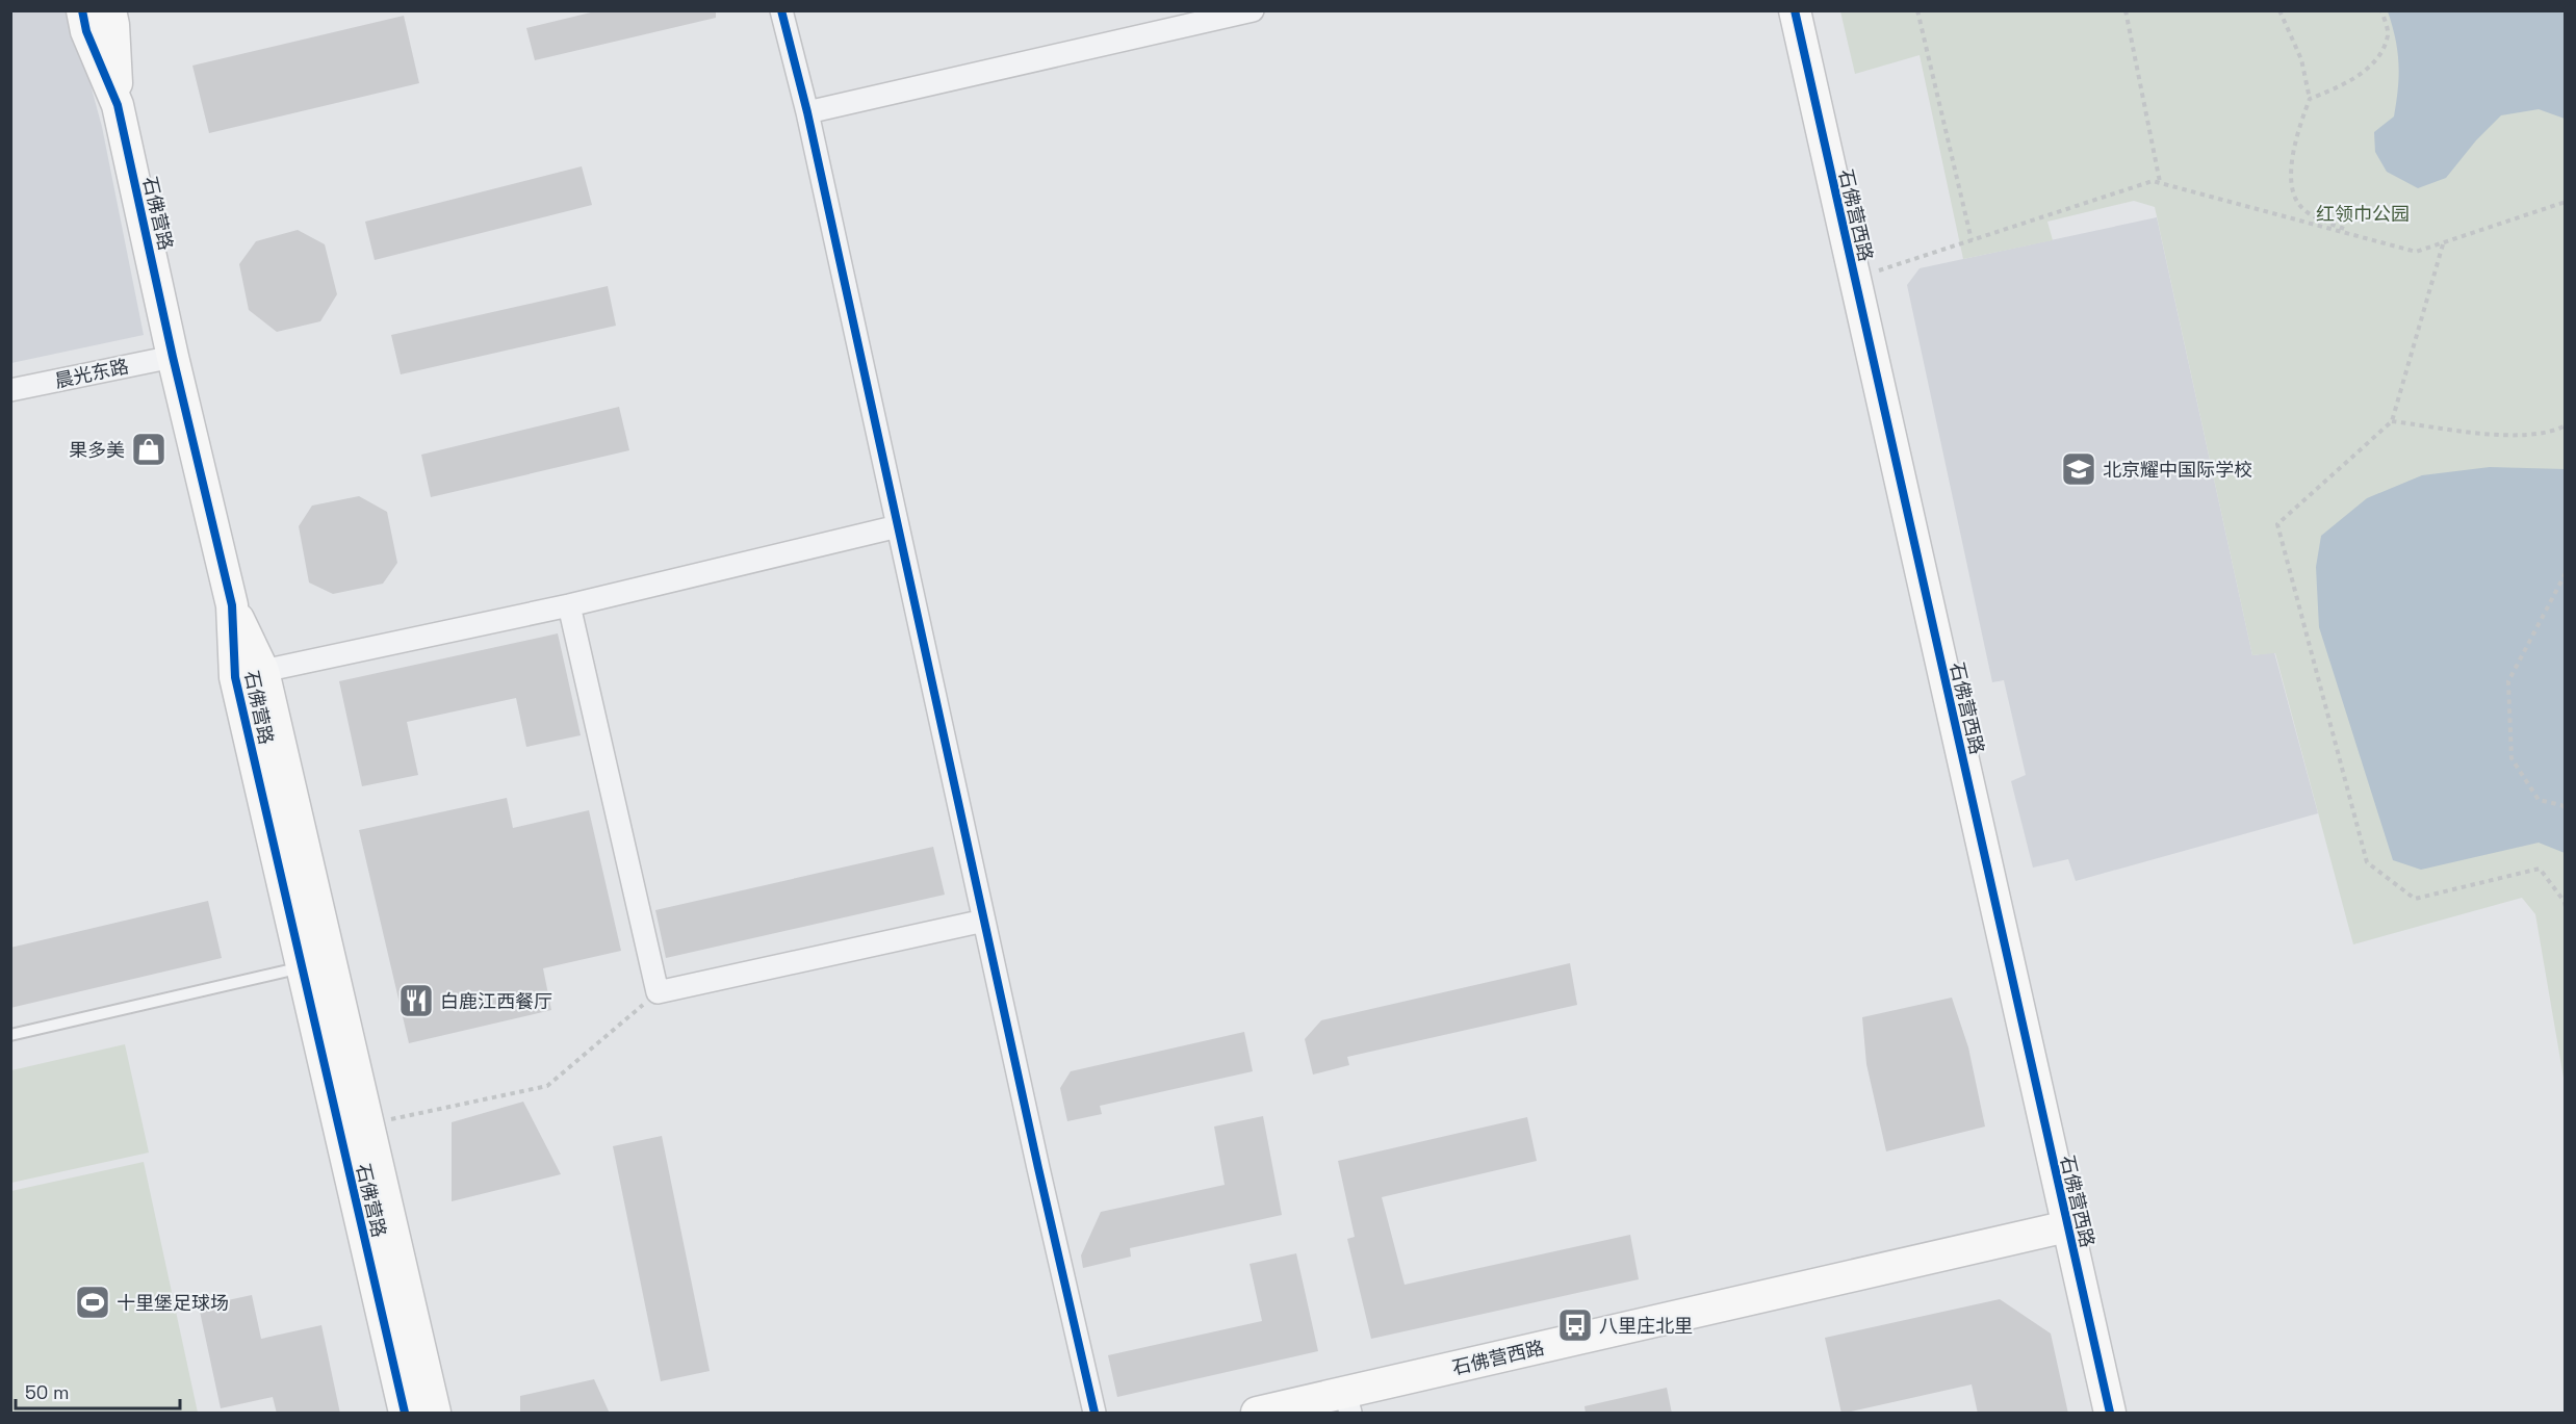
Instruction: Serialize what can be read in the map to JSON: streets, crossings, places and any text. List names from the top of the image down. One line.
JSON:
{"streets":{"street":["石佛营路","石佛营西路","晨光东路"]},"crossings":[["石佛营路","晨光东路"]],"parks":["红领巾公园"],"places":{"shop":["果多美"],"school or university":["北京耀中国际学校"],"restaurant":["白鹿江西餐厅"],"sports":["十里堡足球场"],"bus stop":["八里庄北里"]},"scale_bar":"50 m"}
